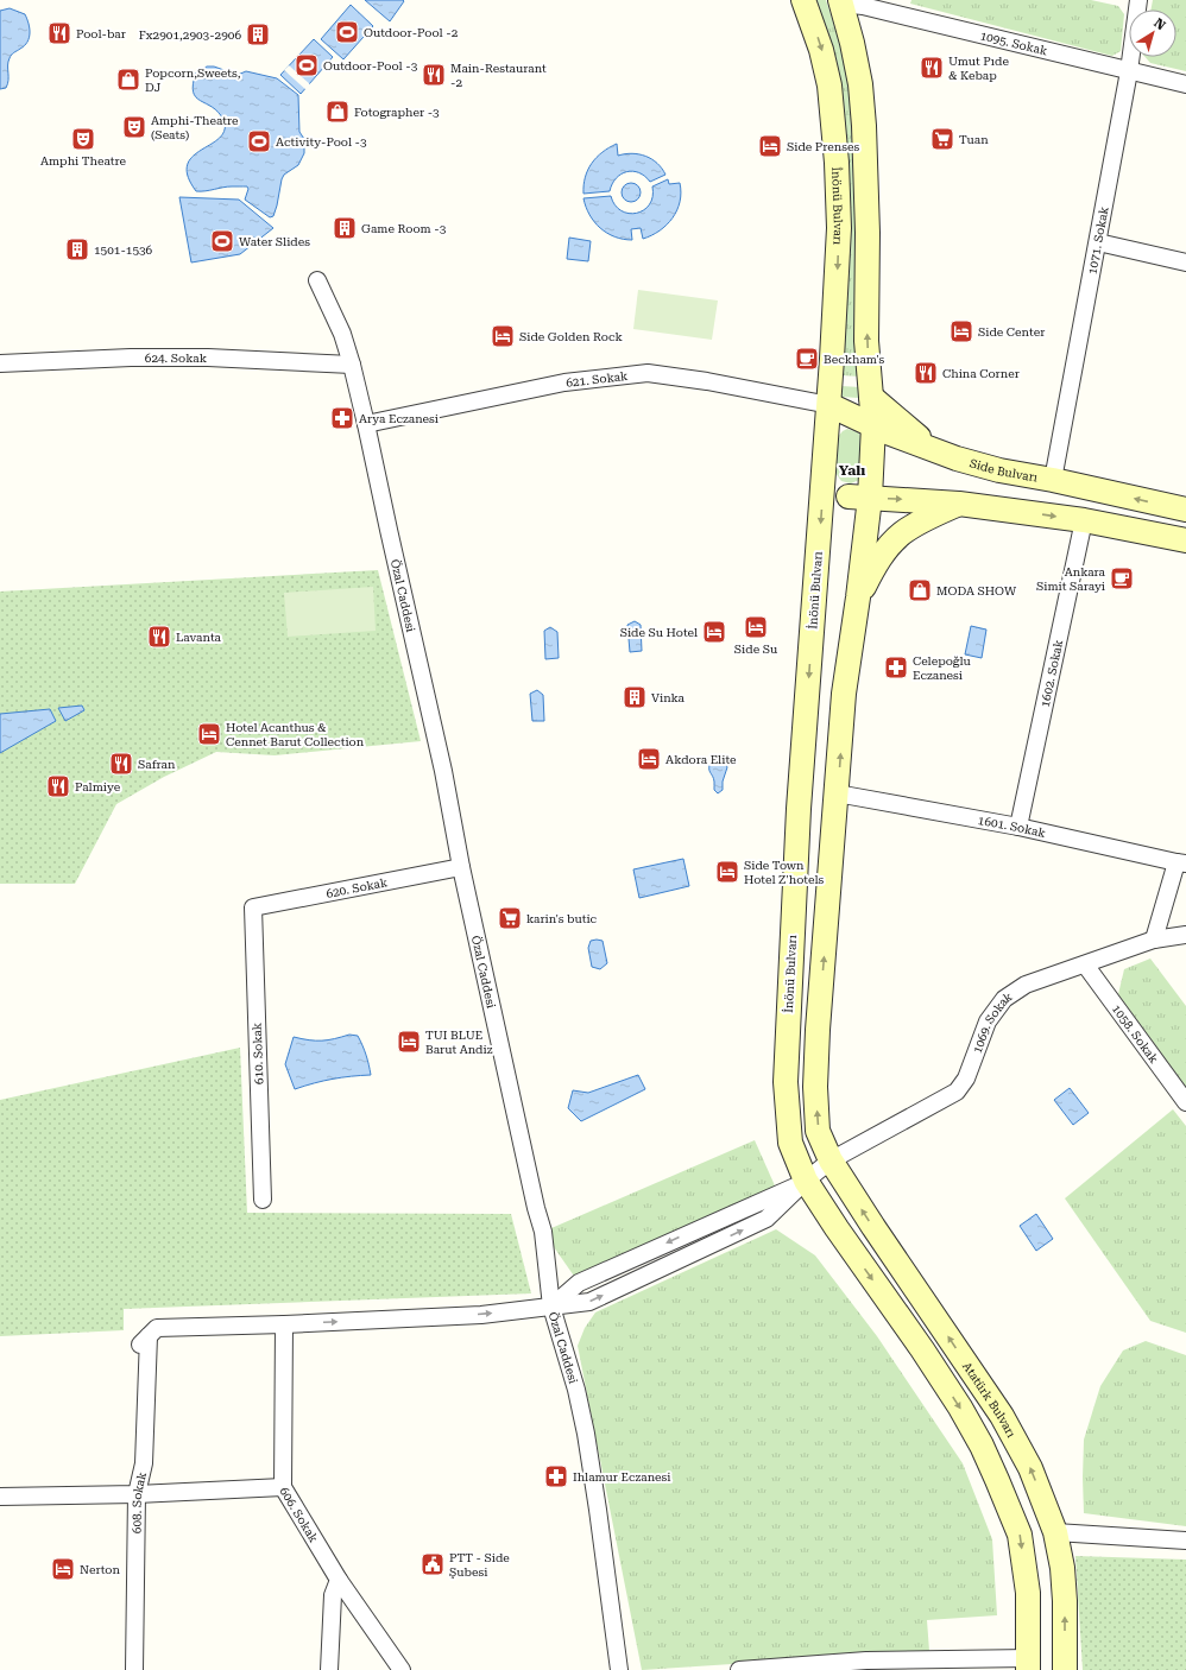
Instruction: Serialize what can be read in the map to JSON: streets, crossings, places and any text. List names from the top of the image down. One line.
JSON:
{"streets":{"main road":["İnönü Bulvarı","Side Bulvarı","Atatürk Bulvarı"],"street":["1095. Sokak","1071. Sokak","624. Sokak","621. Sokak","Özal Caddesi","1602. Sokak","1601. Sokak","620. Sokak","1069. Sokak","1058. Sokak","610. Sokak","608. Sokak","606. Sokak"]},"crossings":[["1095. Sokak","1071. Sokak"],["İnönü Bulvarı","621. Sokak"],["İnönü Bulvarı","Side Bulvarı"],["İnönü Bulvarı","1069. Sokak"],["1071. Sokak","Side Bulvarı"],["624. Sokak","Özal Caddesi"],["621. Sokak","Side Bulvarı"],["621. Sokak","Özal Caddesi"],["Özal Caddesi","620. Sokak"],["1602. Sokak","1601. Sokak"],["620. Sokak","610. Sokak"],["1069. Sokak","1058. Sokak"],["1069. Sokak","Atatürk Bulvarı"],["608. Sokak","606. Sokak"]],"districts":["Yalı"],"places":{"sports":["Outdoor-Pool -2","Outdoor-Pool -3","Activity-Pool -3","Water Slides"],"restaurant":["Pool-bar","Umut Pıde & Kebap","Main-Restaurant -2","China Corner","Lavanta","Safran","Palmiye"],"building":["Fx2901,2903-2906","Game Room -3","1501-1536","Vinka"],"shop":["Popcorn,Sweets, DJ","Fotographer -3","MODA SHOW"],"theatre":["Amphi-Theatre (Seats)","Amphi Theatre"],"supermarket":["Tuan","karin's butic"],"hotel":["Side Prenses","Side Center","Side Golden Rock","Side Su","Side Su Hotel","Hotel Acanthus & Cennet Barut Collection","Akdora Elite","Side Town Hotel Z'hotels","TUI BLUE Barut Andiz","Nerton"],"cafe":["Beckham's","Ankara Simit Sarayi"],"pharmacy":["Arya Eczanesi","Celepoğlu Eczanesi","Ihlamur Eczanesi"],"public building":["PTT - Side Şubesi"]},"north":"top right"}
